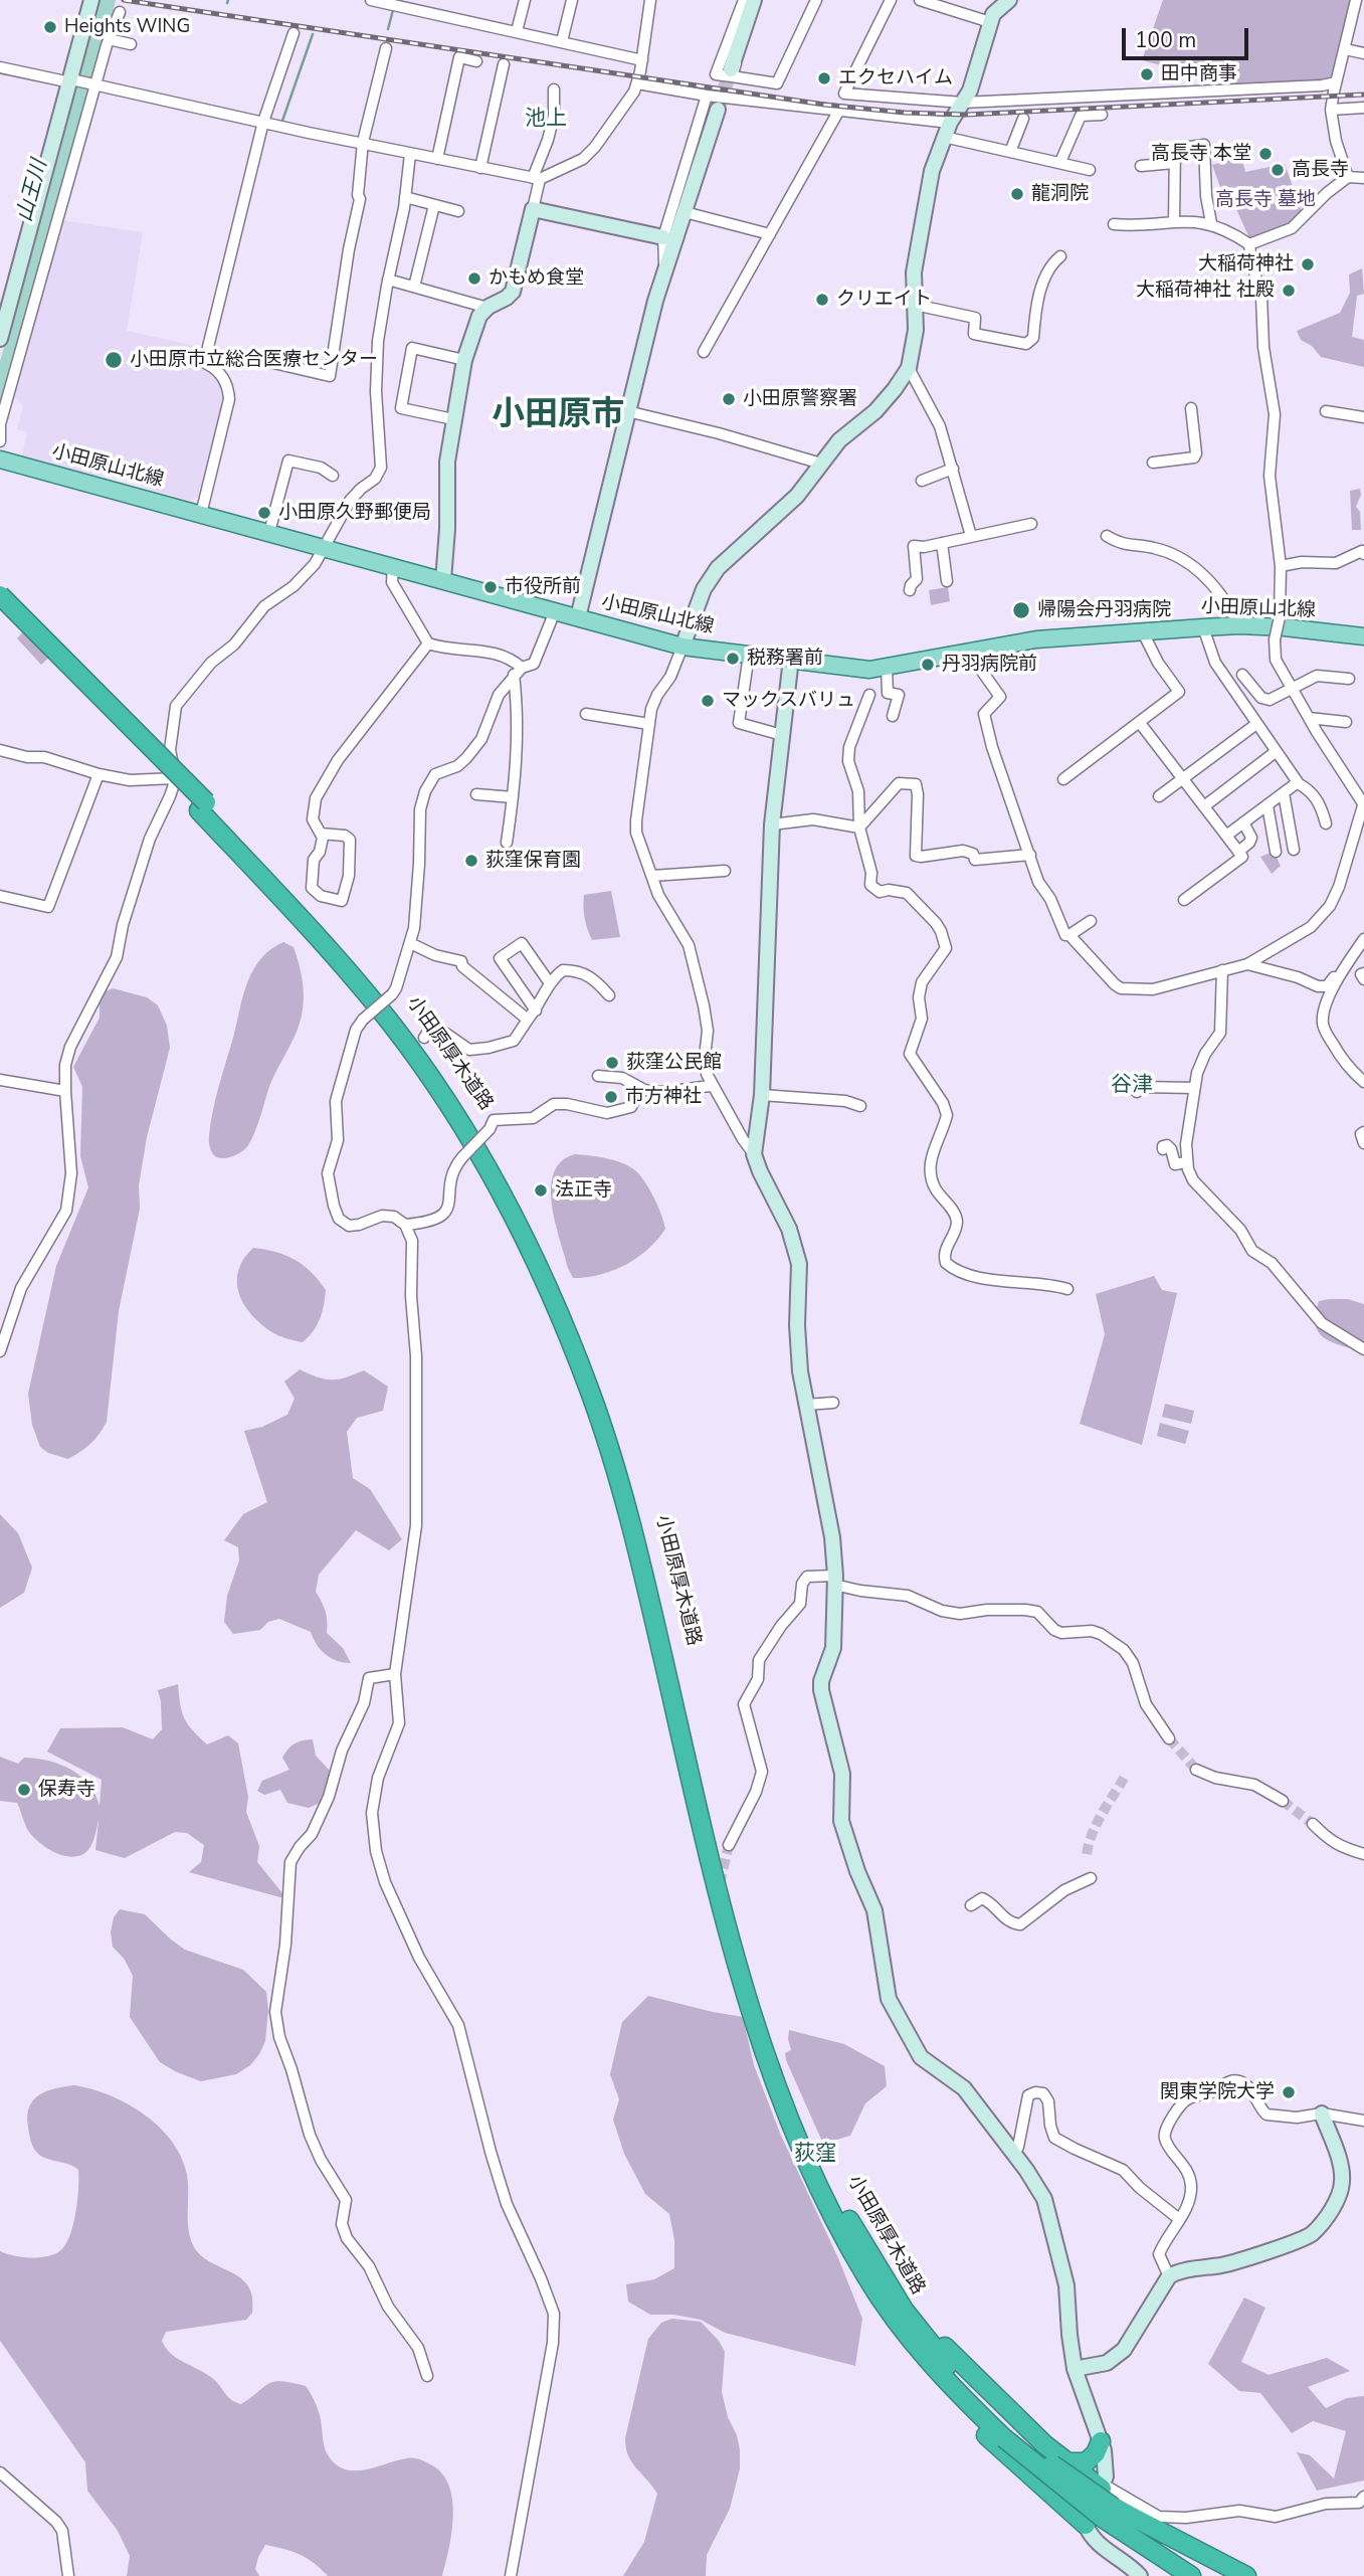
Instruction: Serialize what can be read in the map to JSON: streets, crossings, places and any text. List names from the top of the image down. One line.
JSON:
{"streets":{"highway":["小田原厚木道路"],"main road":["小田原山北線"]},"districts":["池上","小田原市","谷津","荻窪"],"water":["山王川"],"parks":["高長寺 墓地"],"places":["Heights WING","田中商事","エクセハイム","高長寺 本堂","高長寺","龍洞院","大稲荷神社","かもめ食堂","大稲荷神社 社殿","クリエイト","小田原市立総合医療センター","小田原警察署","小田原久野郵便局","市役所前","帰陽会丹羽病院","税務署前","丹羽病院前","マックスバリュ","荻窪保育園","荻窪公民館","市方神社","法正寺","保寿寺","関東学院大学"],"scale_bar":"100 m"}
